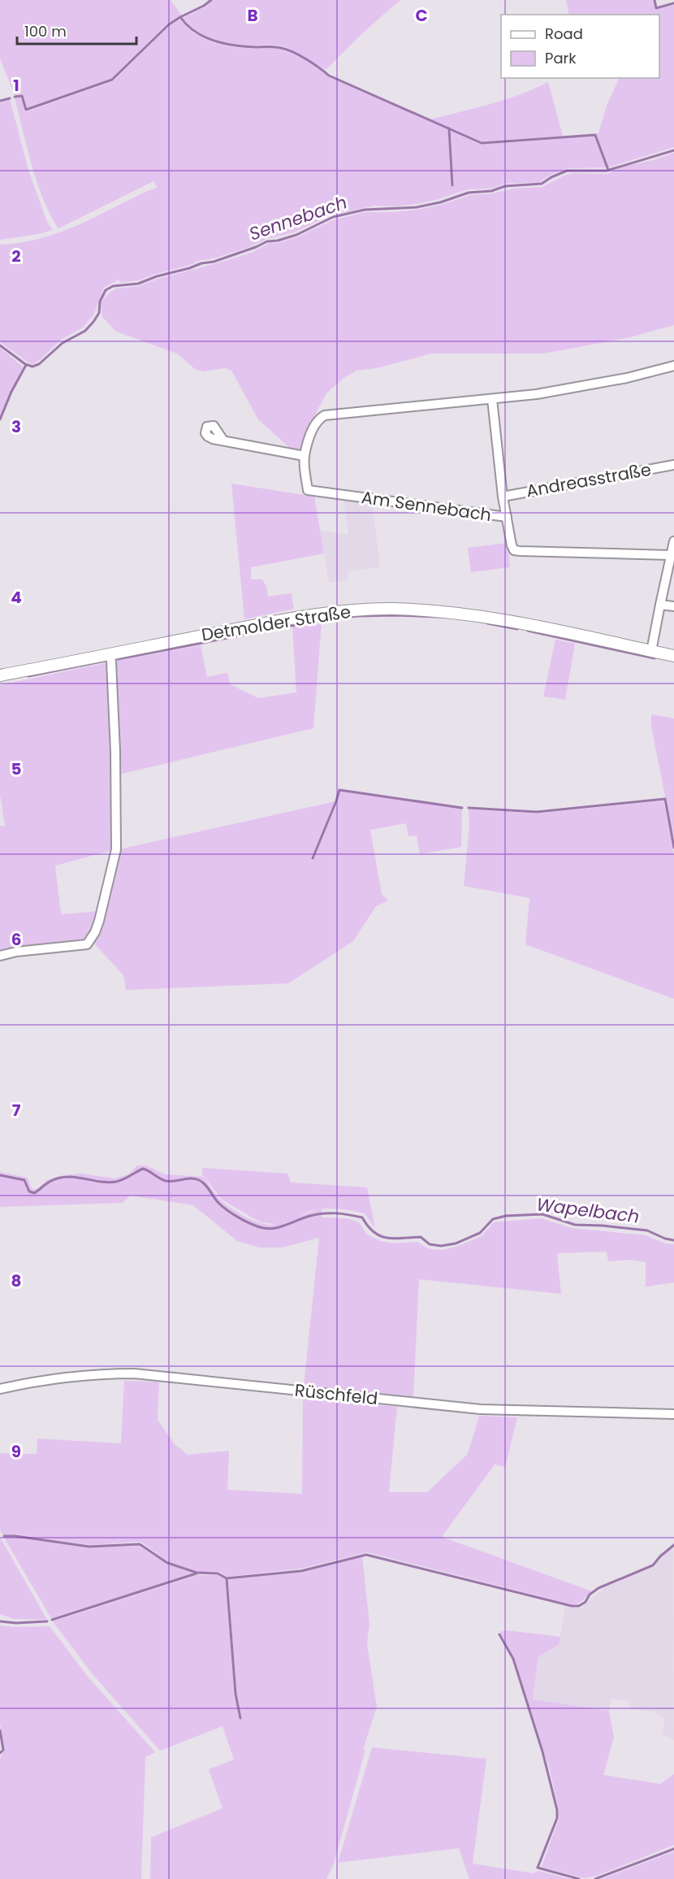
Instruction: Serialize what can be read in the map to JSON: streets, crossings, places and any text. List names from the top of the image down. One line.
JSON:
{"streets":{"main road":["Detmolder Straße"],"street":["Andreasstraße","Am Sennebach","Rüschfeld"]},"crossings":[["Andreasstraße","Am Sennebach"]],"water":["Sennebach","Wapelbach"],"legend":["Road","Park"],"scale_bar":"100 m","grid":{"columns":["B","C"],"rows":["1","2","3","4","5","6","7","8","9"]}}
